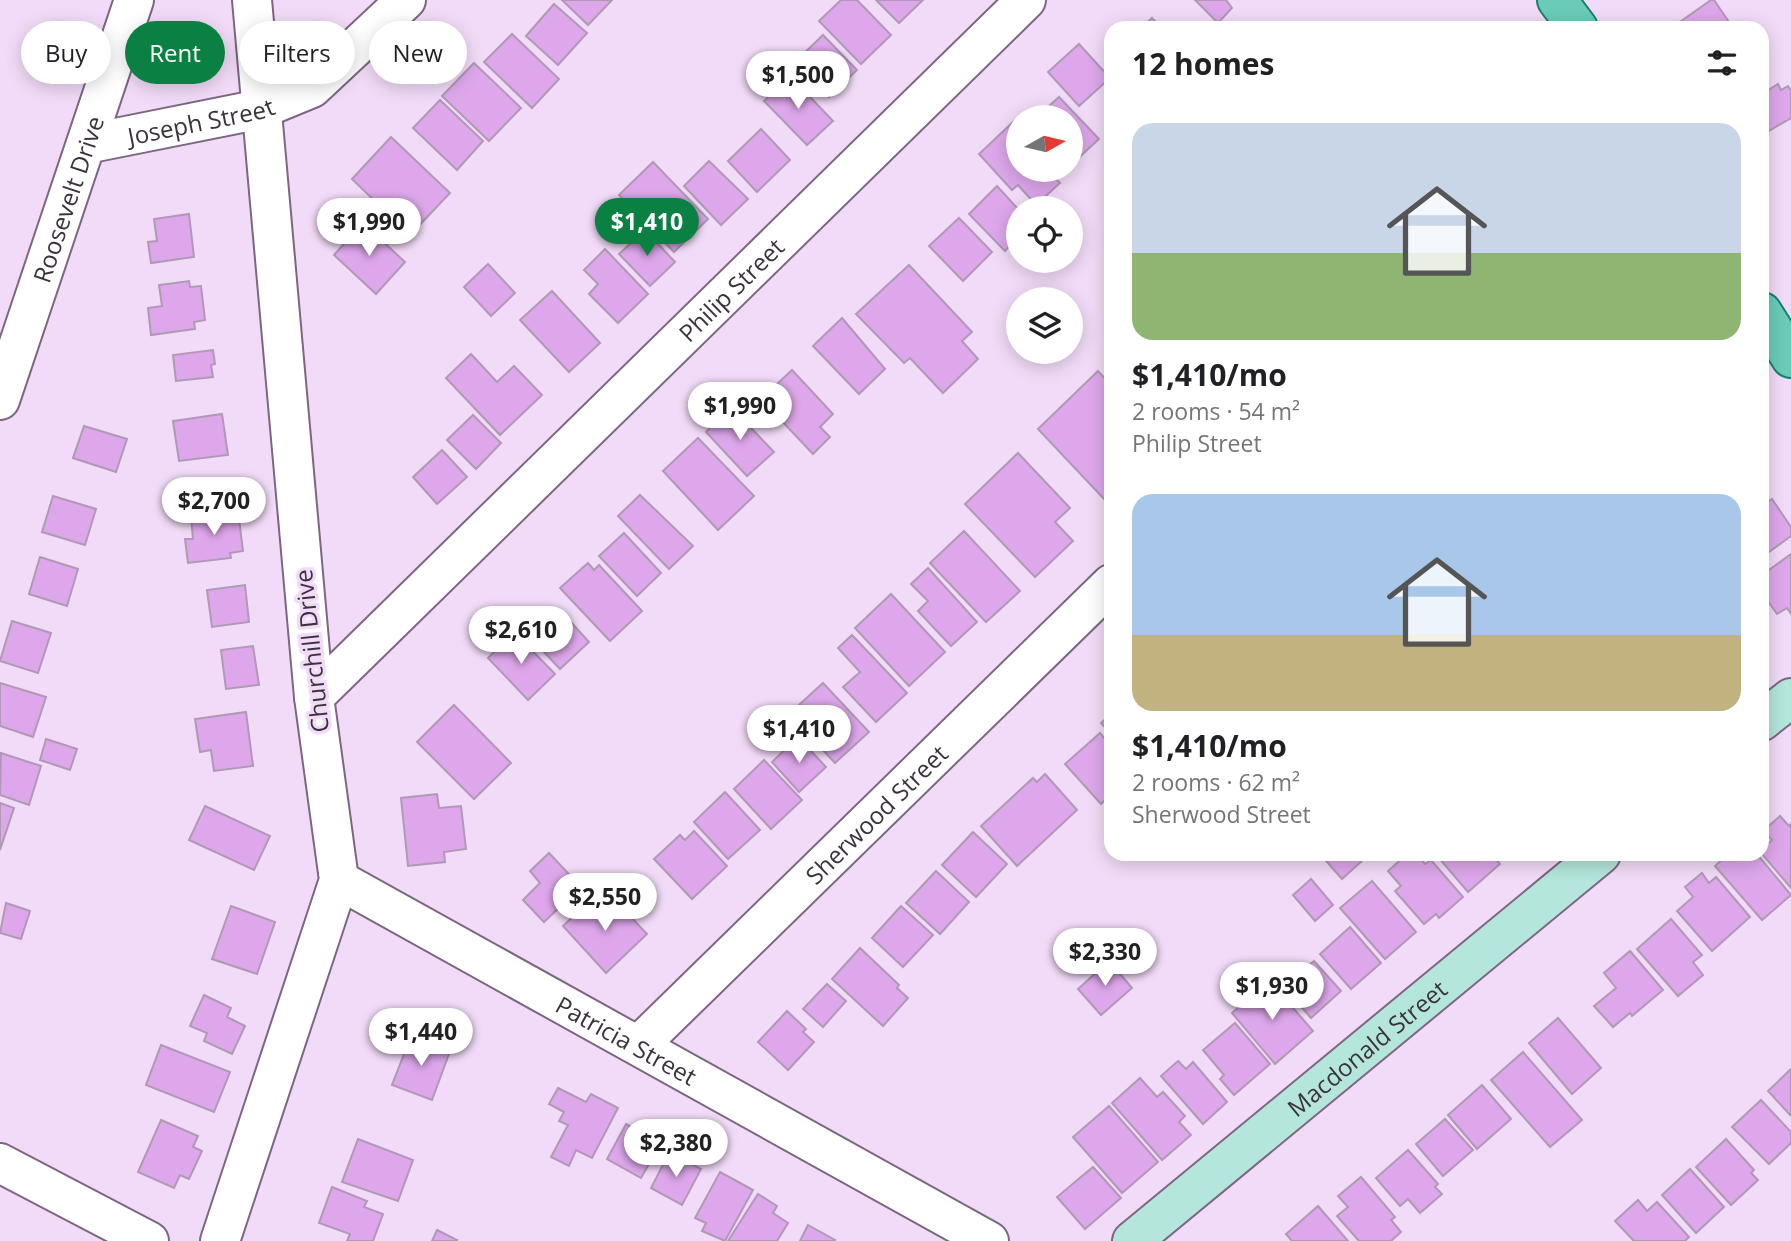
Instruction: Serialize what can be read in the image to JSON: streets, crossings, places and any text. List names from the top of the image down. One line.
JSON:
{"streets":{"street":["Joseph Street","Roosevelt Drive","Philip Street","Churchill Drive","Sherwood Street","Patricia Street","Macdonald Street"]},"crossings":[["Joseph Street","Roosevelt Drive"],["Joseph Street","Churchill Drive"],["Philip Street","Churchill Drive"],["Churchill Drive","Patricia Street"],["Sherwood Street","Patricia Street"]],"north":"right","page":{"chip":["Buy","Rent","Filters","New"],"heading":"12 homes","price":["$1,500","$1,990","$1,410","$1,990","$2,700","$2,610","$1,410","$2,550","$2,330","$1,930","$1,440","$2,380"],"list":[{"name":"$1,410/mo","note":"2 rooms · 54 m² · Philip Street"},{"name":"$1,410/mo","note":"2 rooms · 62 m² · Sherwood Street"}]}}
